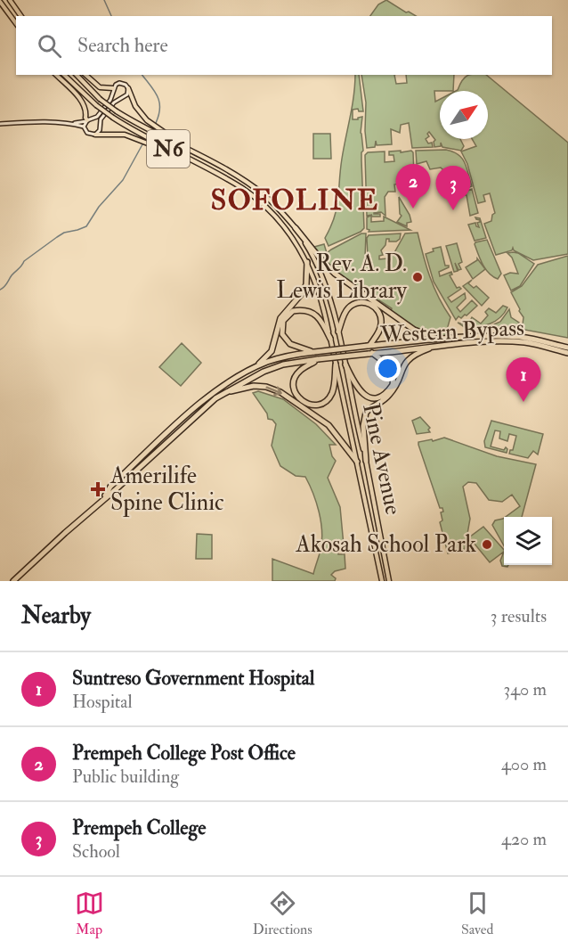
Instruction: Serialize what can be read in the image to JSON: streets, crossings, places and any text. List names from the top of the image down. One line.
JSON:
{"streets":{"highway":["N6","Western Bypass"],"main road":["Pine Avenue"]},"crossings":[["N6","Western Bypass"],["N6","Pine Avenue"]],"districts":["SOFOLINE"],"places":{"other":["Rev. A. D. Lewis Library","Akosah School Park"],"health":["Amerilife Spine Clinic"]},"north":"top right","page":{"search":"Search here","pins":["2","3","1"],"heading":["Nearby","3 results"],"list":[{"mark":"1","name":"Suntreso Government Hospital","note":"Hospital","value":"340 m"},{"mark":"2","name":"Prempeh College Post Office","note":"Public building","value":"400 m"},{"mark":"3","name":"Prempeh College","note":"School","value":"420 m"}],"nav":["Map","Directions","Saved"]}}
